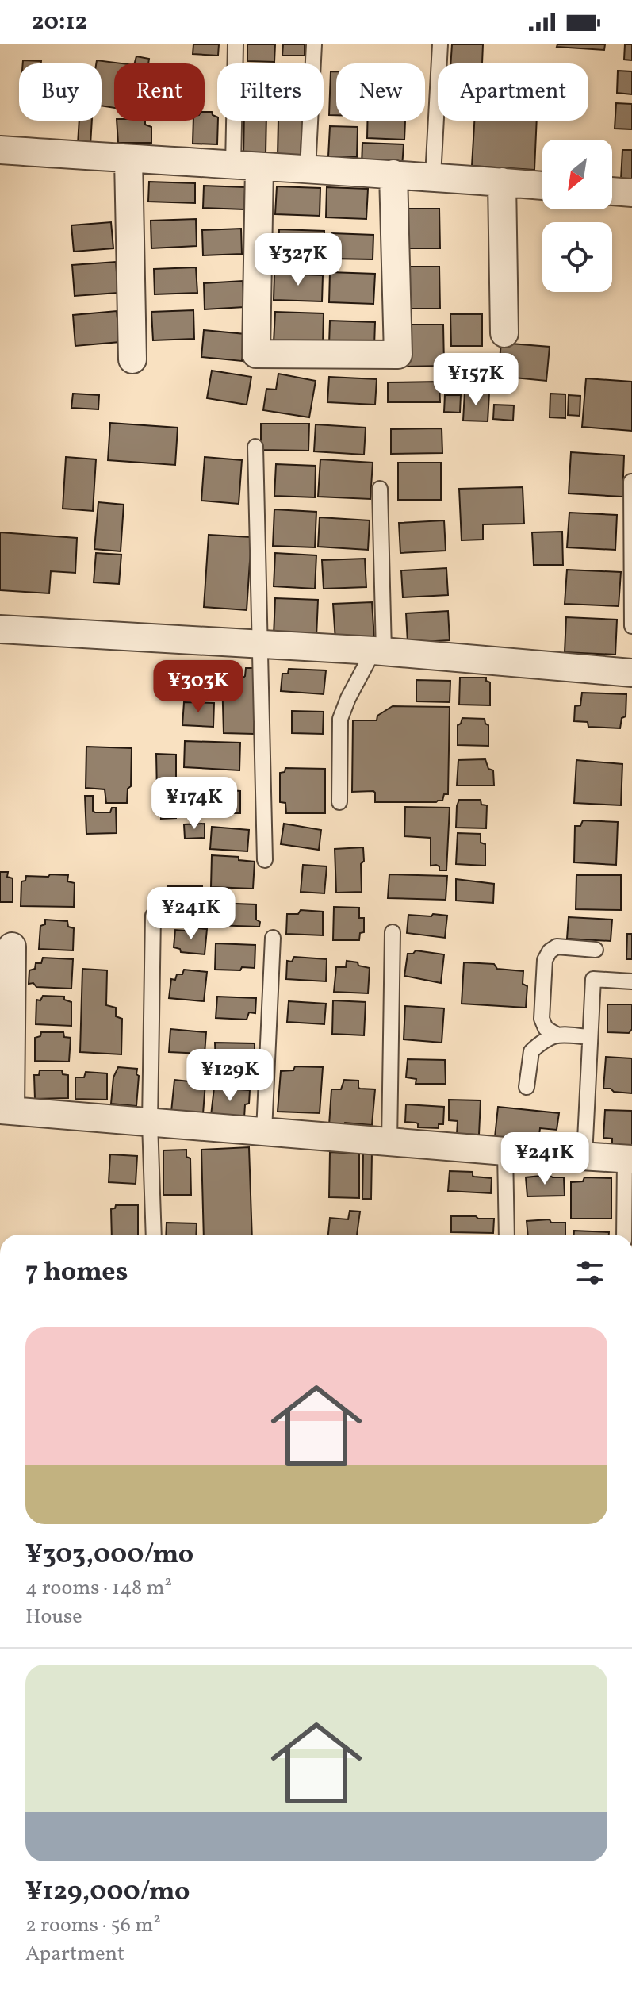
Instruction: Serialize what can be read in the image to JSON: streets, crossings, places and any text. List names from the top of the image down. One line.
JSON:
{"north":"bottom left","page":{"status":"20:12","chip":["Buy","Rent","Filters","New","Apartment"],"price":["¥327K","¥157K","¥303K","¥174K","¥241K","¥129K","¥241K"],"heading":"7 homes","list":[{"name":"¥303,000/mo","note":"4 rooms · 148 m² · House"},{"name":"¥129,000/mo","note":"2 rooms · 56 m² · Apartment"}]}}
